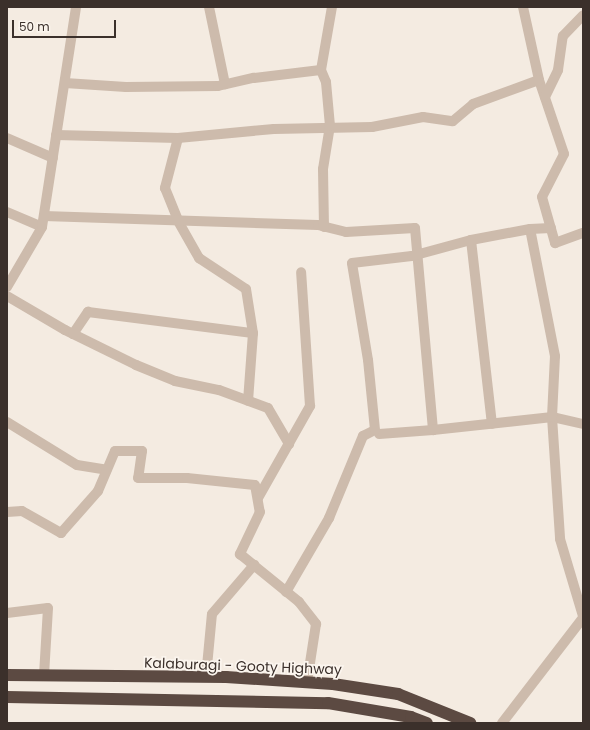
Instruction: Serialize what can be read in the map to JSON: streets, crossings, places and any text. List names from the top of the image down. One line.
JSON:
{"streets":{"highway":["Kalaburagi - Gooty Highway"]},"scale_bar":"50 m"}
